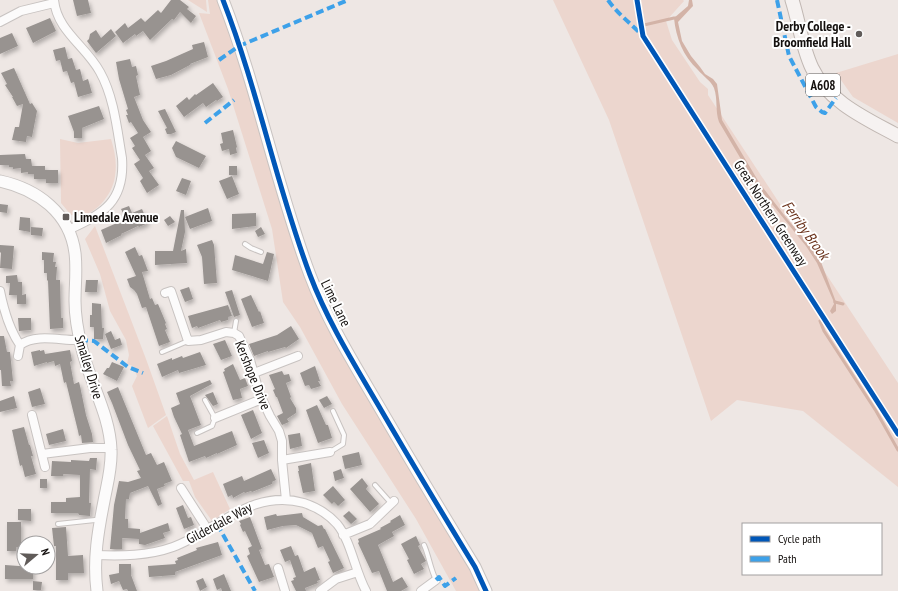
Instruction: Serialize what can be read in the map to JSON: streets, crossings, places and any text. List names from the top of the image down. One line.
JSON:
{"streets":{"main road":["A608"],"street":["Lime Lane","Smalley Drive","Kershope Drive","Gilderdale Way"],"cycle path":["Great Northern Greenway"]},"crossings":[["Smalley Drive","Gilderdale Way"],["Kershope Drive","Gilderdale Way"]],"water":["Ferriby Brook"],"places":{"other":["Derby College - Broomfield Hall"],"transit":["Limedale Avenue"]},"legend":["Cycle path","Path"],"north":"right"}
